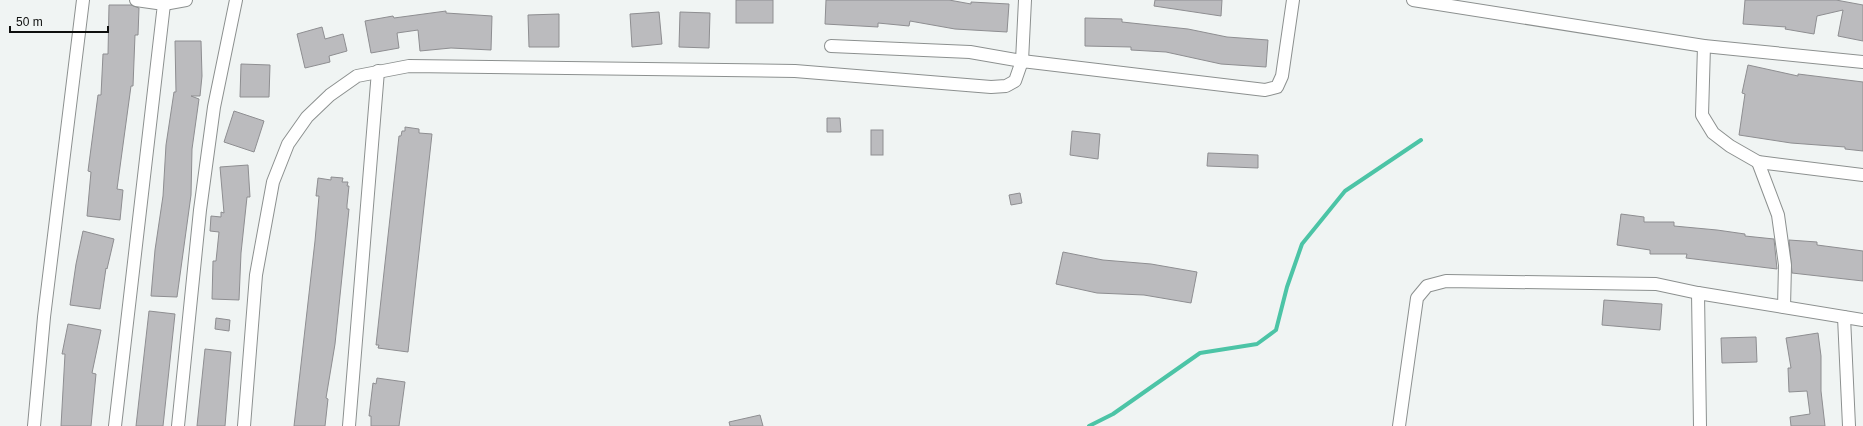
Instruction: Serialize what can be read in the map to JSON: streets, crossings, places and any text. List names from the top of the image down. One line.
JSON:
{"scale_bar":"50 m"}
